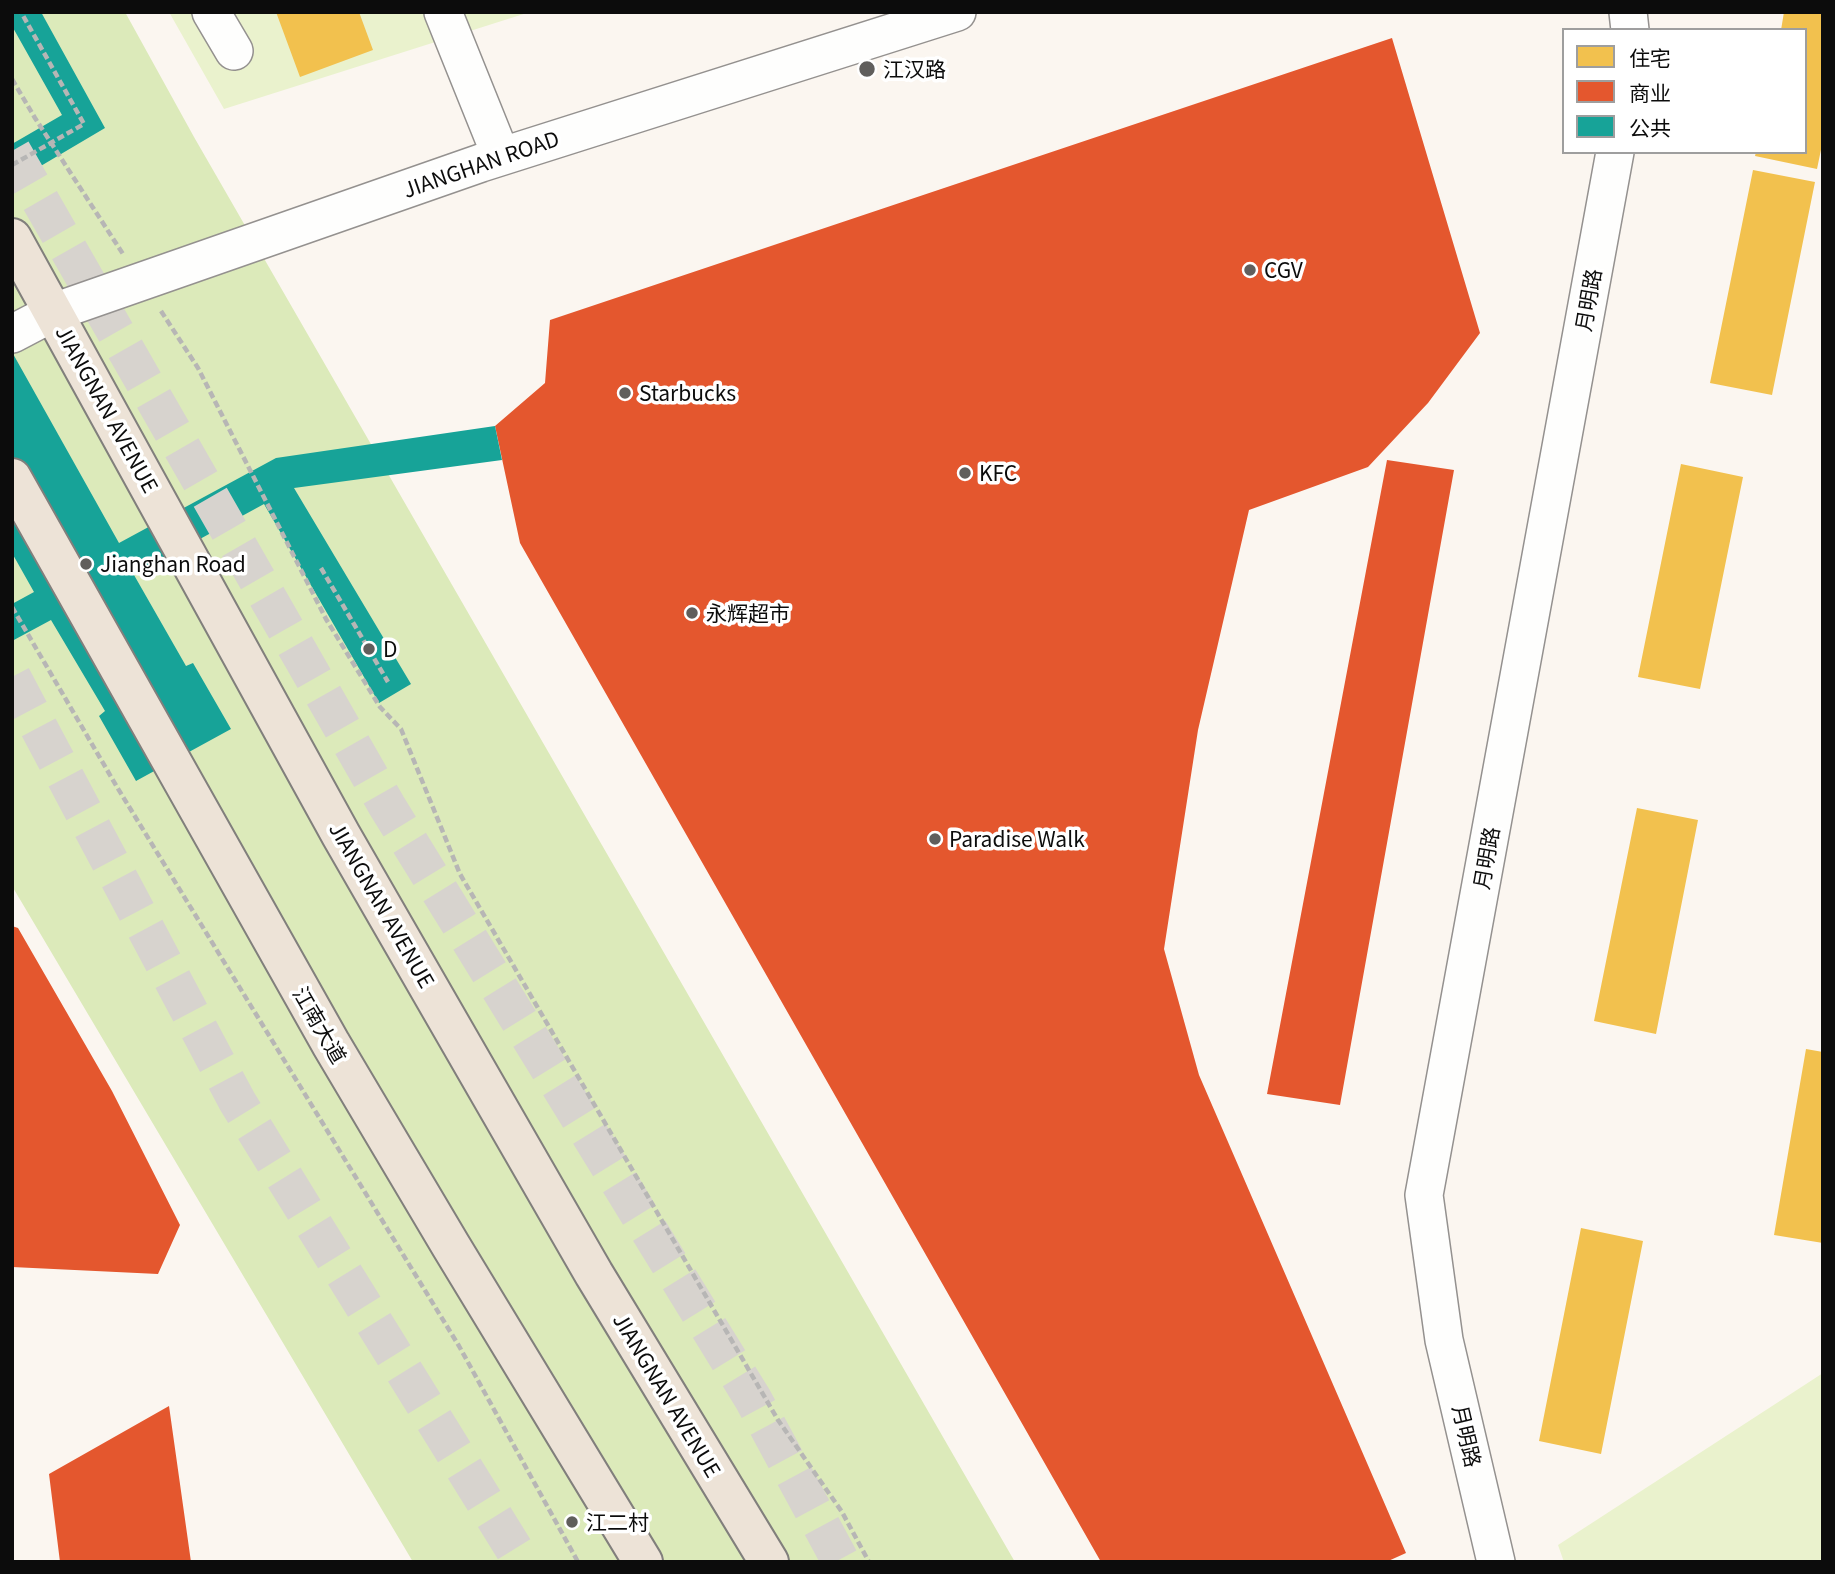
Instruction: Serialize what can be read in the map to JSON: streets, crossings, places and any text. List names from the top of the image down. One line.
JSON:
{"streets":{"main road":["JIANGNAN AVENUE","江南大道"],"street":["JIANGHAN ROAD","月明路"]},"crossings":[["JIANGHAN ROAD","JIANGNAN AVENUE"]],"places":["江汉路","CGV","Starbucks","KFC","Jianghan Road","永辉超市","D","Paradise Walk","江二村"],"legend":["住宅","商业","公共"]}
